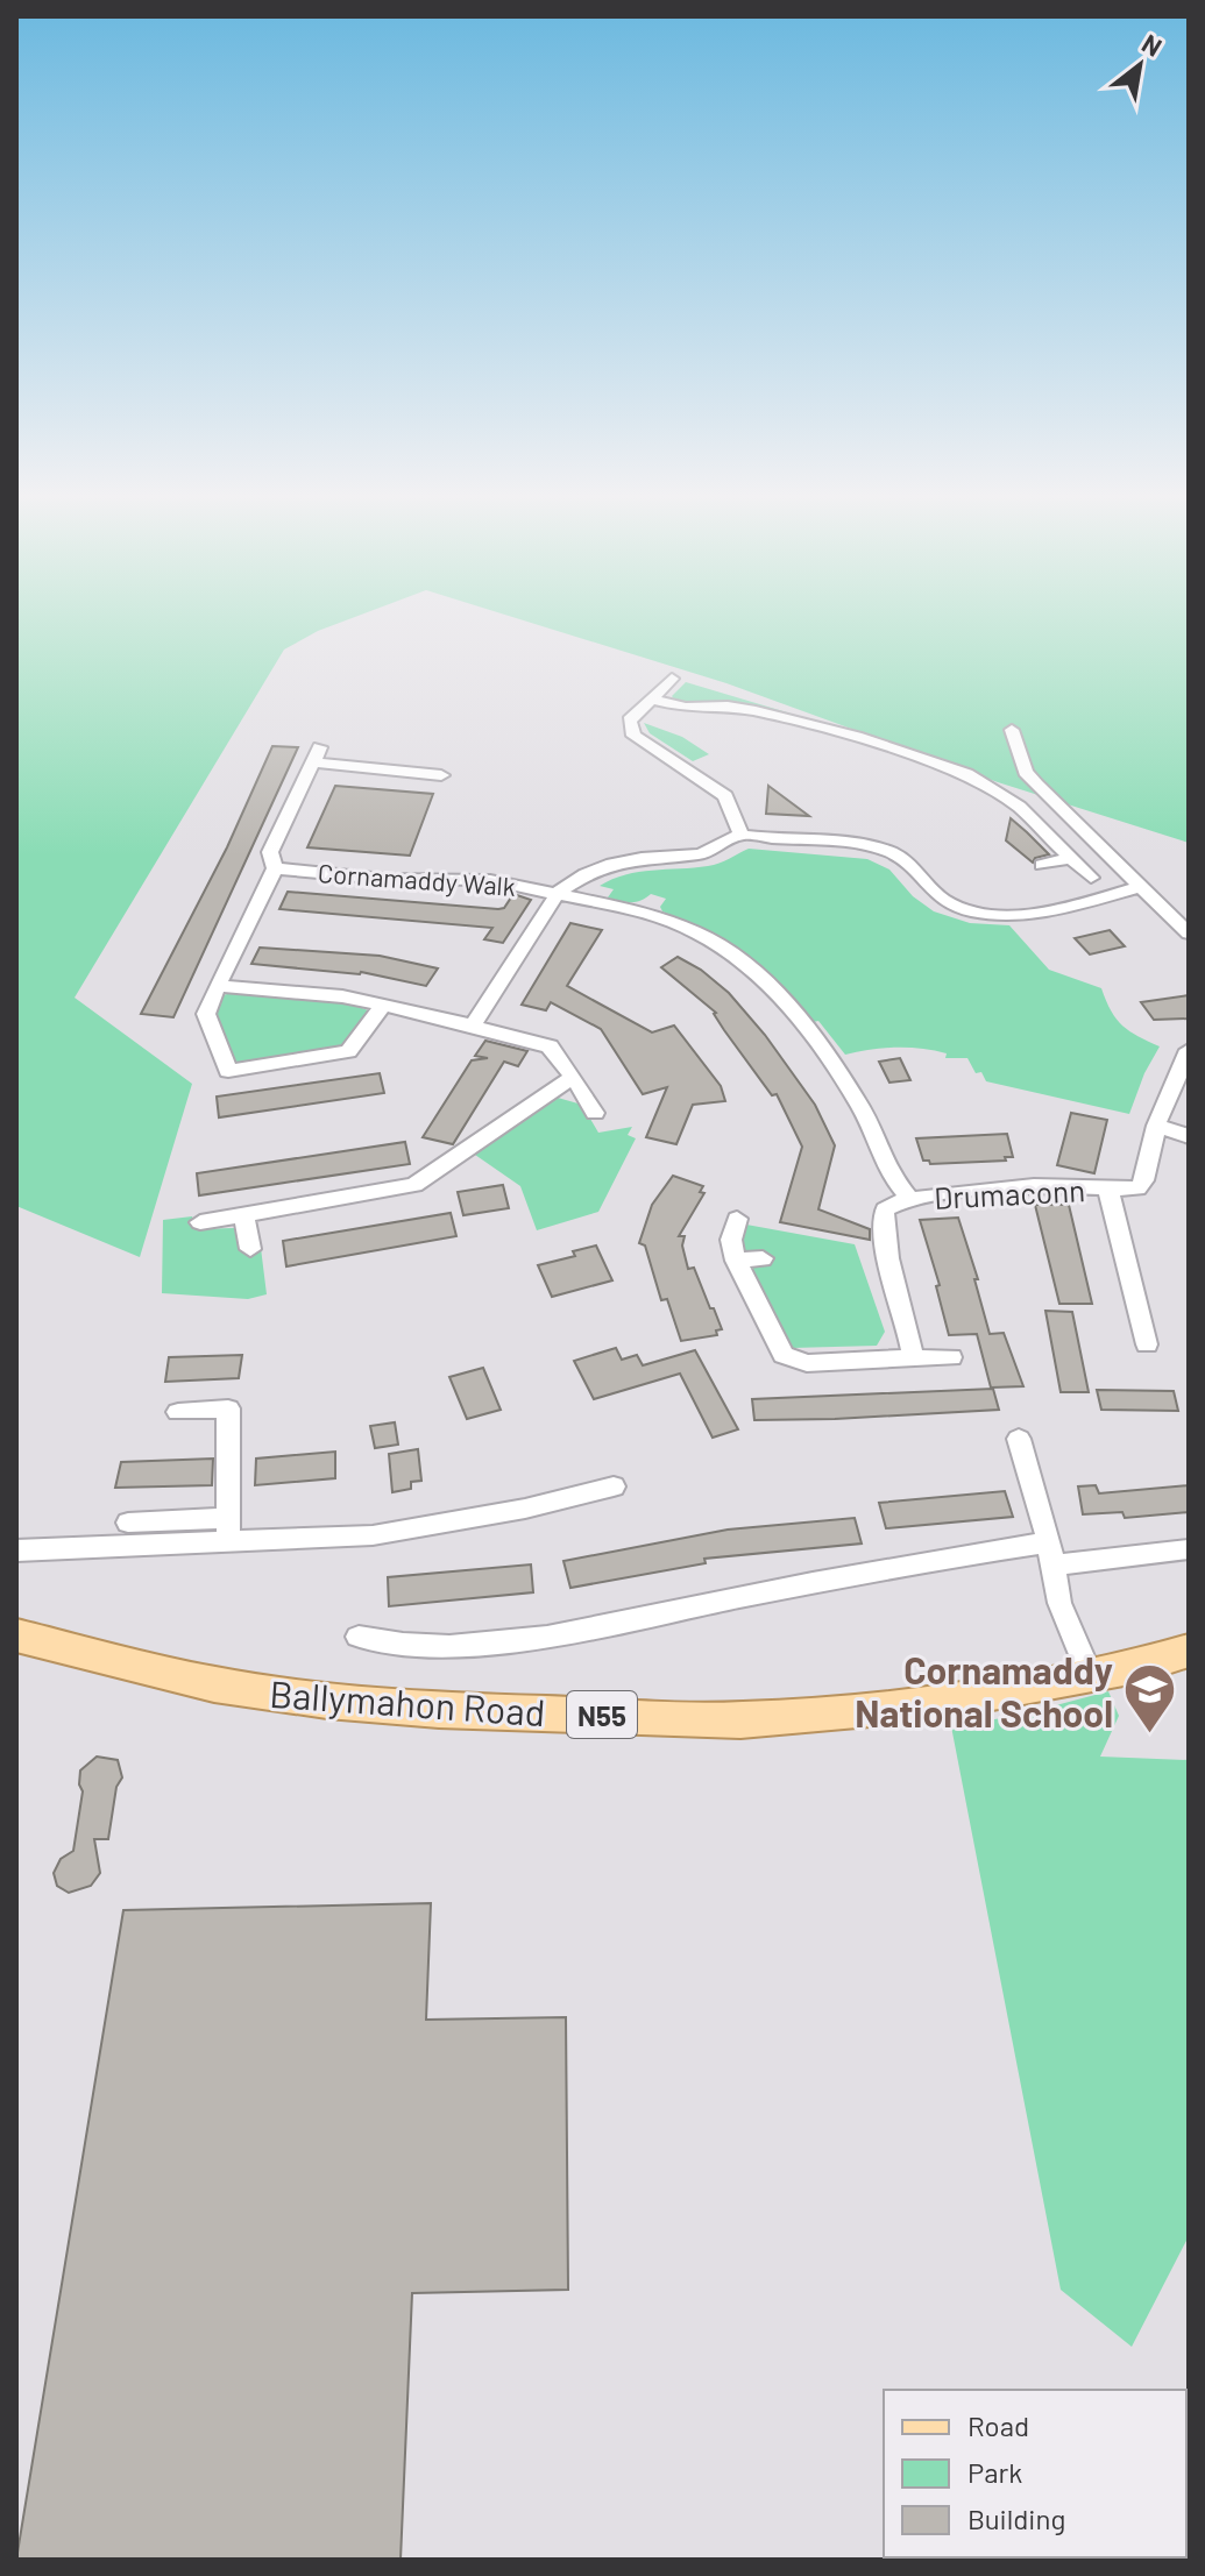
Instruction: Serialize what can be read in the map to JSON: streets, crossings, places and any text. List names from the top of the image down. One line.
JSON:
{"streets":{"main road":["Ballymahon Road","N55"],"street":["Cornamaddy Walk","Drumaconn"]},"crossings":[["Cornamaddy Walk","Drumaconn"]],"places":{"school or university":["Cornamaddy National School"]},"legend":["Road","Park","Building"],"north":"top right"}
